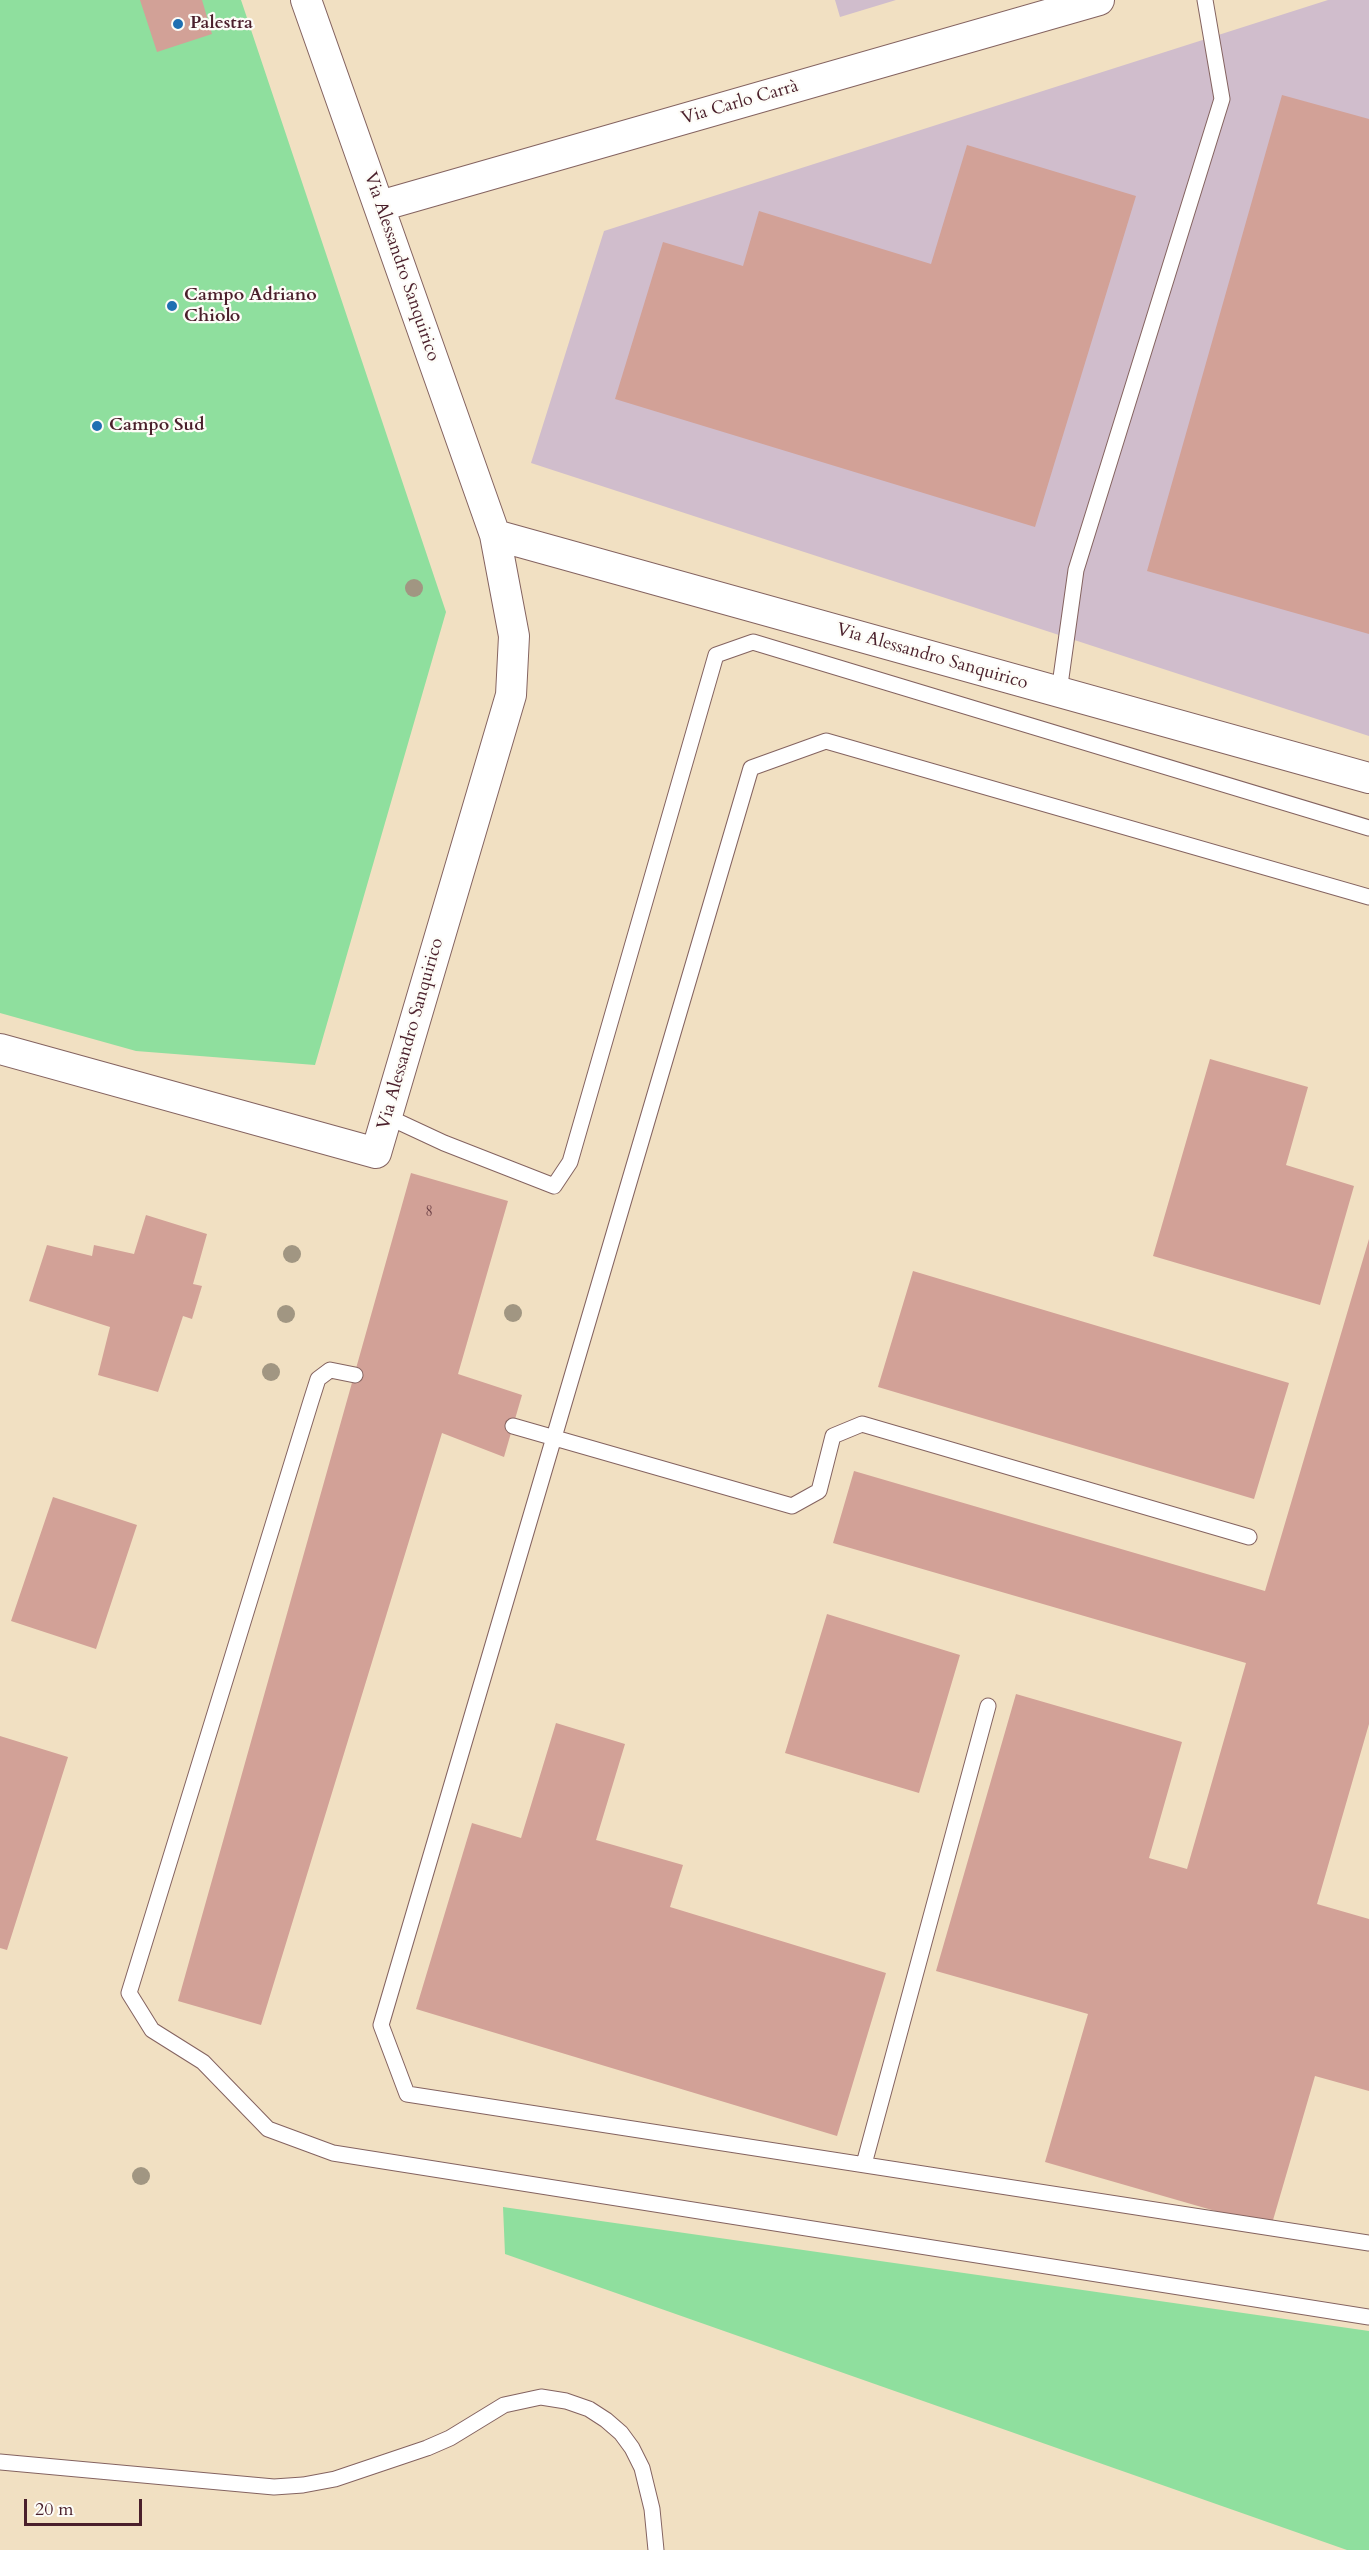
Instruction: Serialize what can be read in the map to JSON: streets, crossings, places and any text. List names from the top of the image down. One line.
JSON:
{"streets":{"street":["Via Carlo Carrà","Via Alessandro Sanquirico"]},"crossings":[["Via Carlo Carrà","Via Alessandro Sanquirico"]],"places":["Palestra","Campo Adriano Chiolo","Campo Sud"],"house_numbers":["8"],"scale_bar":"20 m"}
